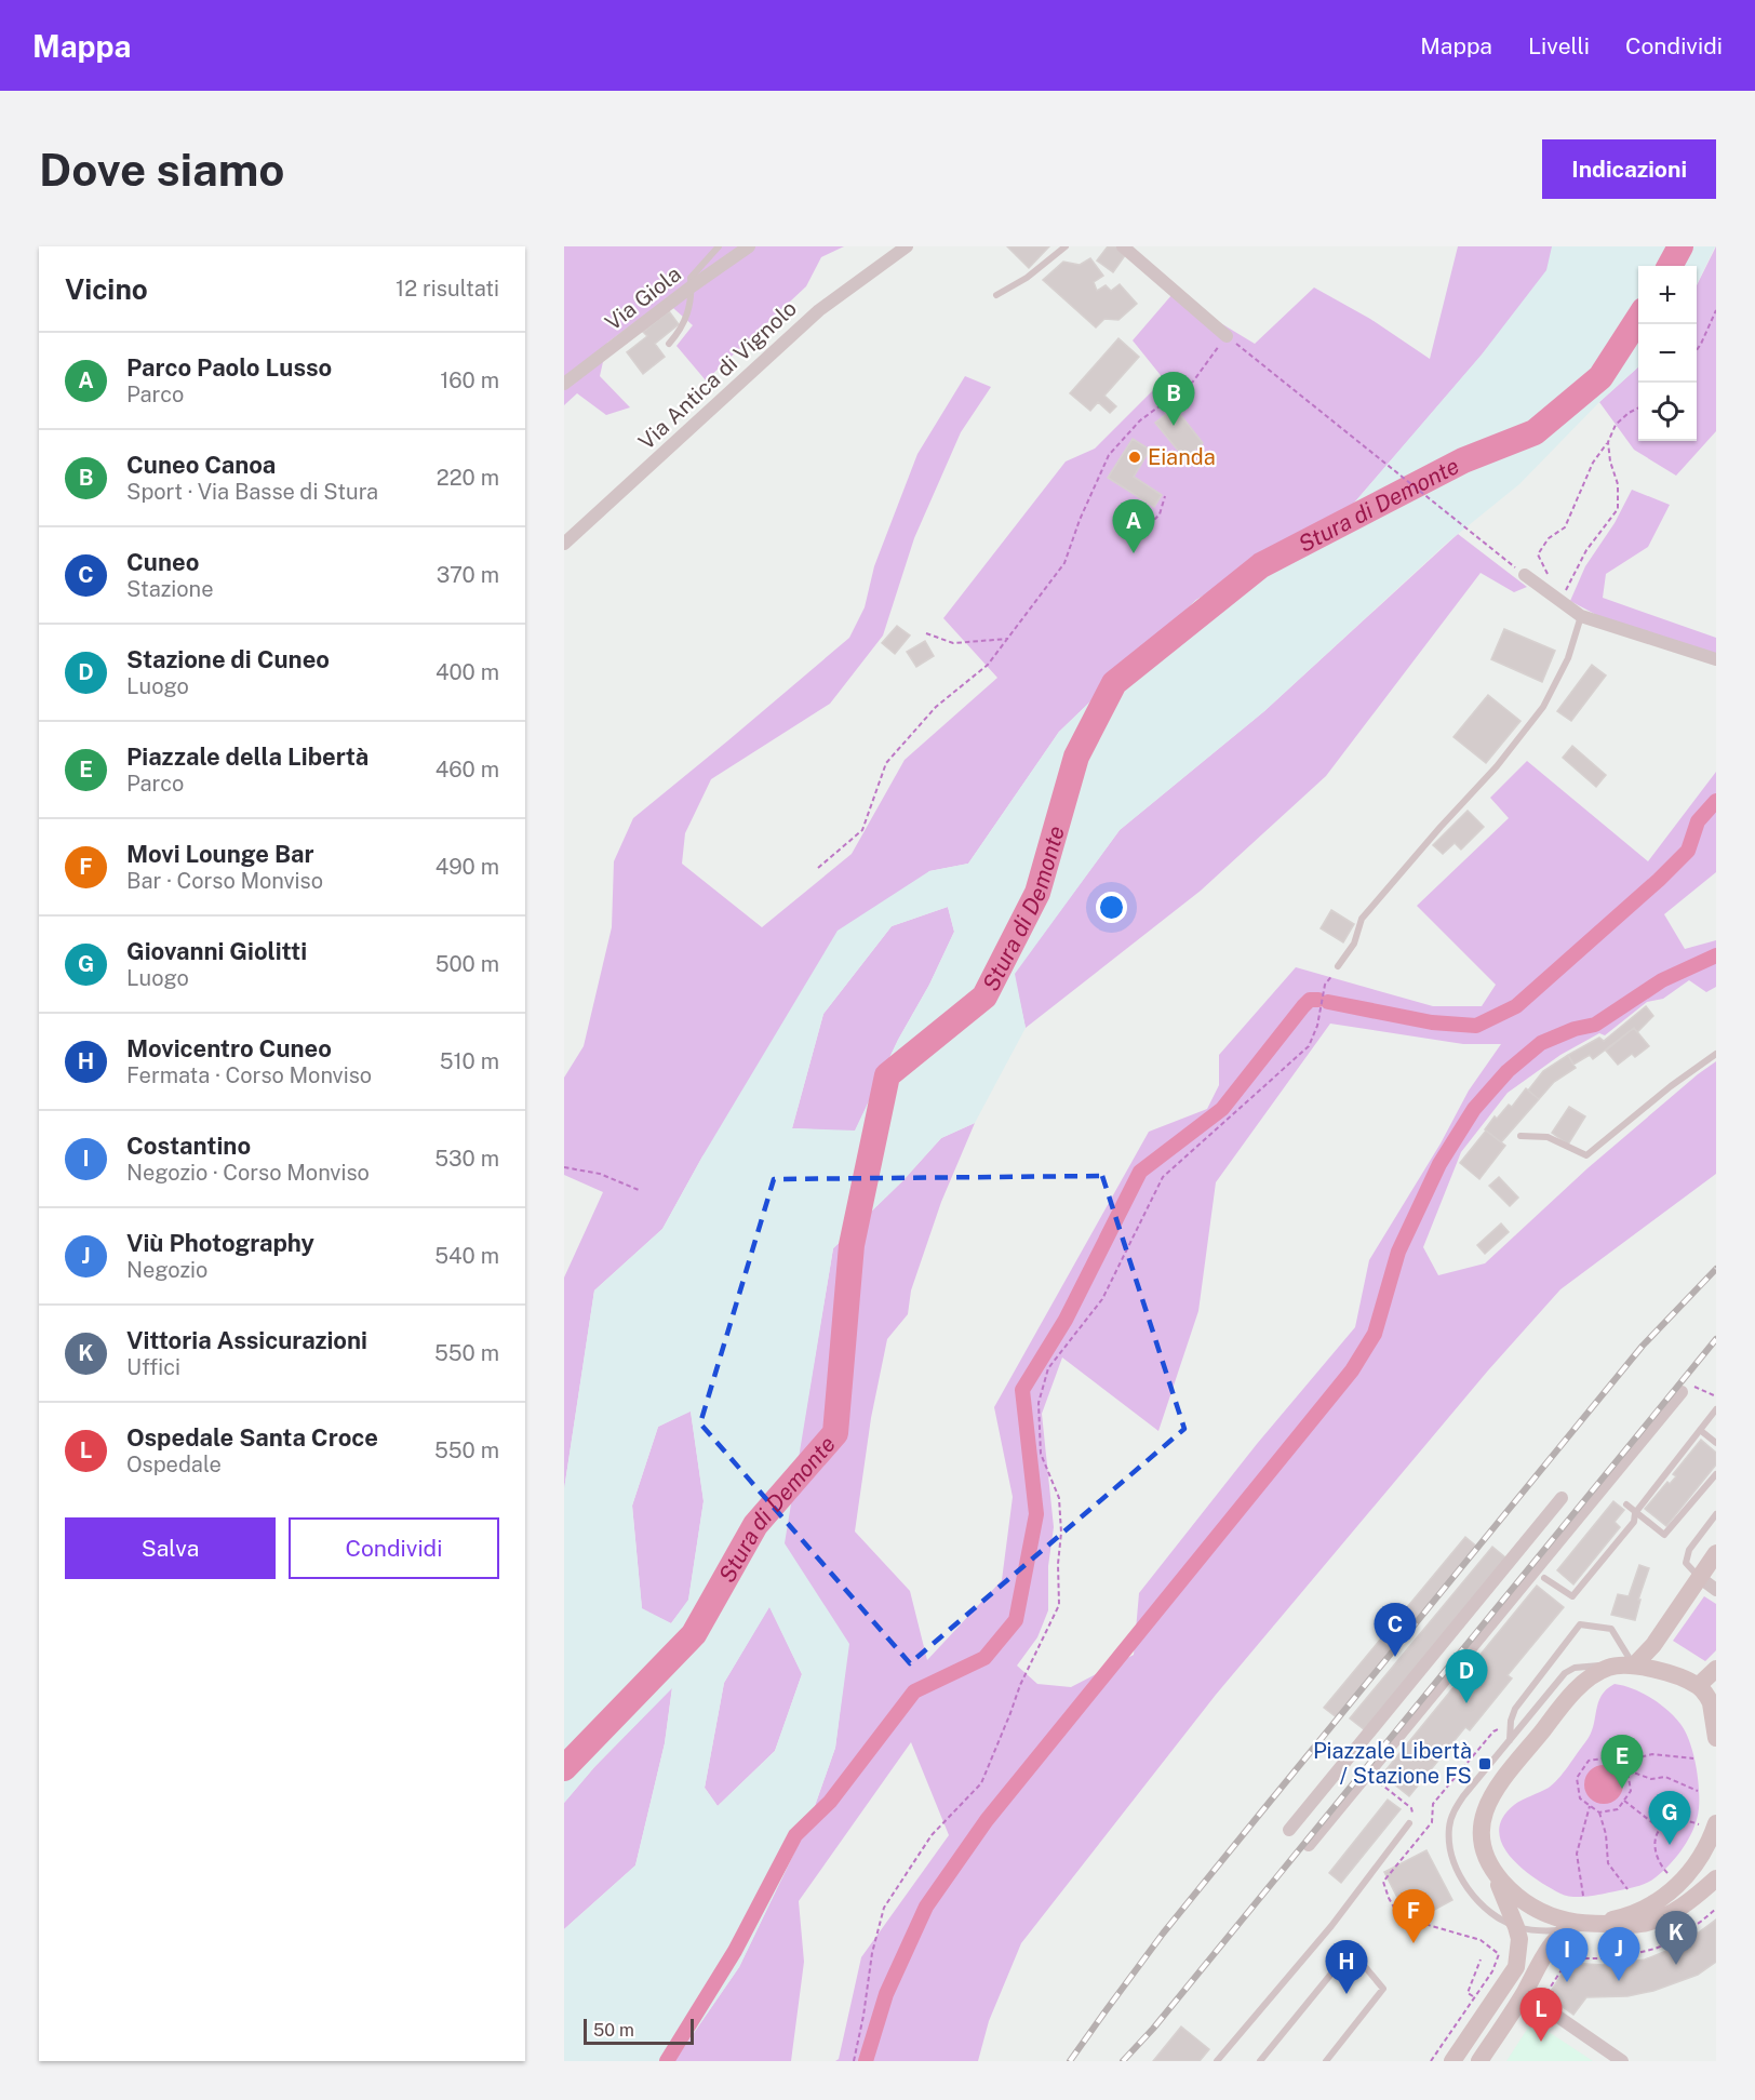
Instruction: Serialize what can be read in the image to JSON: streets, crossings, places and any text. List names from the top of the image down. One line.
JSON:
{"streets":{"street":["Via Giola","Via Antica di Vignolo"]},"water":["Stura di Demonte"],"places":{"other":["Eianda"],"transit":["Piazzale Libertà / Stazione FS"]},"scale_bar":"50 m","page":{"header":"Mappa","nav":["Mappa","Livelli","Condividi"],"buttons":["Indicazioni",["Salva","Condividi"]],"title":"Dove siamo","heading":["Vicino","12 risultati"],"map_buttons":["+","−"],"list":[{"mark":"A","name":"Parco Paolo Lusso","note":"Parco","value":"160 m"},{"mark":"B","name":"Cuneo Canoa","note":"Sport · Via Basse di Stura","value":"220 m"},{"mark":"C","name":"Cuneo","note":"Stazione","value":"370 m"},{"mark":"D","name":"Stazione di Cuneo","note":"Luogo","value":"400 m"},{"mark":"E","name":"Piazzale della Libertà","note":"Parco","value":"460 m"},{"mark":"F","name":"Movi Lounge Bar","note":"Bar · Corso Monviso","value":"490 m"},{"mark":"G","name":"Giovanni Giolitti","note":"Luogo","value":"500 m"},{"mark":"H","name":"Movicentro Cuneo","note":"Fermata · Corso Monviso","value":"510 m"},{"mark":"I","name":"Costantino","note":"Negozio · Corso Monviso","value":"530 m"},{"mark":"J","name":"Viù Photography","note":"Negozio","value":"540 m"},{"mark":"K","name":"Vittoria Assicurazioni","note":"Uffici","value":"550 m"},{"mark":"L","name":"Ospedale Santa Croce","note":"Ospedale","value":"550 m"}],"pins":["B","A","C","D","E","G","F","K","J","I","H","L"],"scale":"50 m"}}
